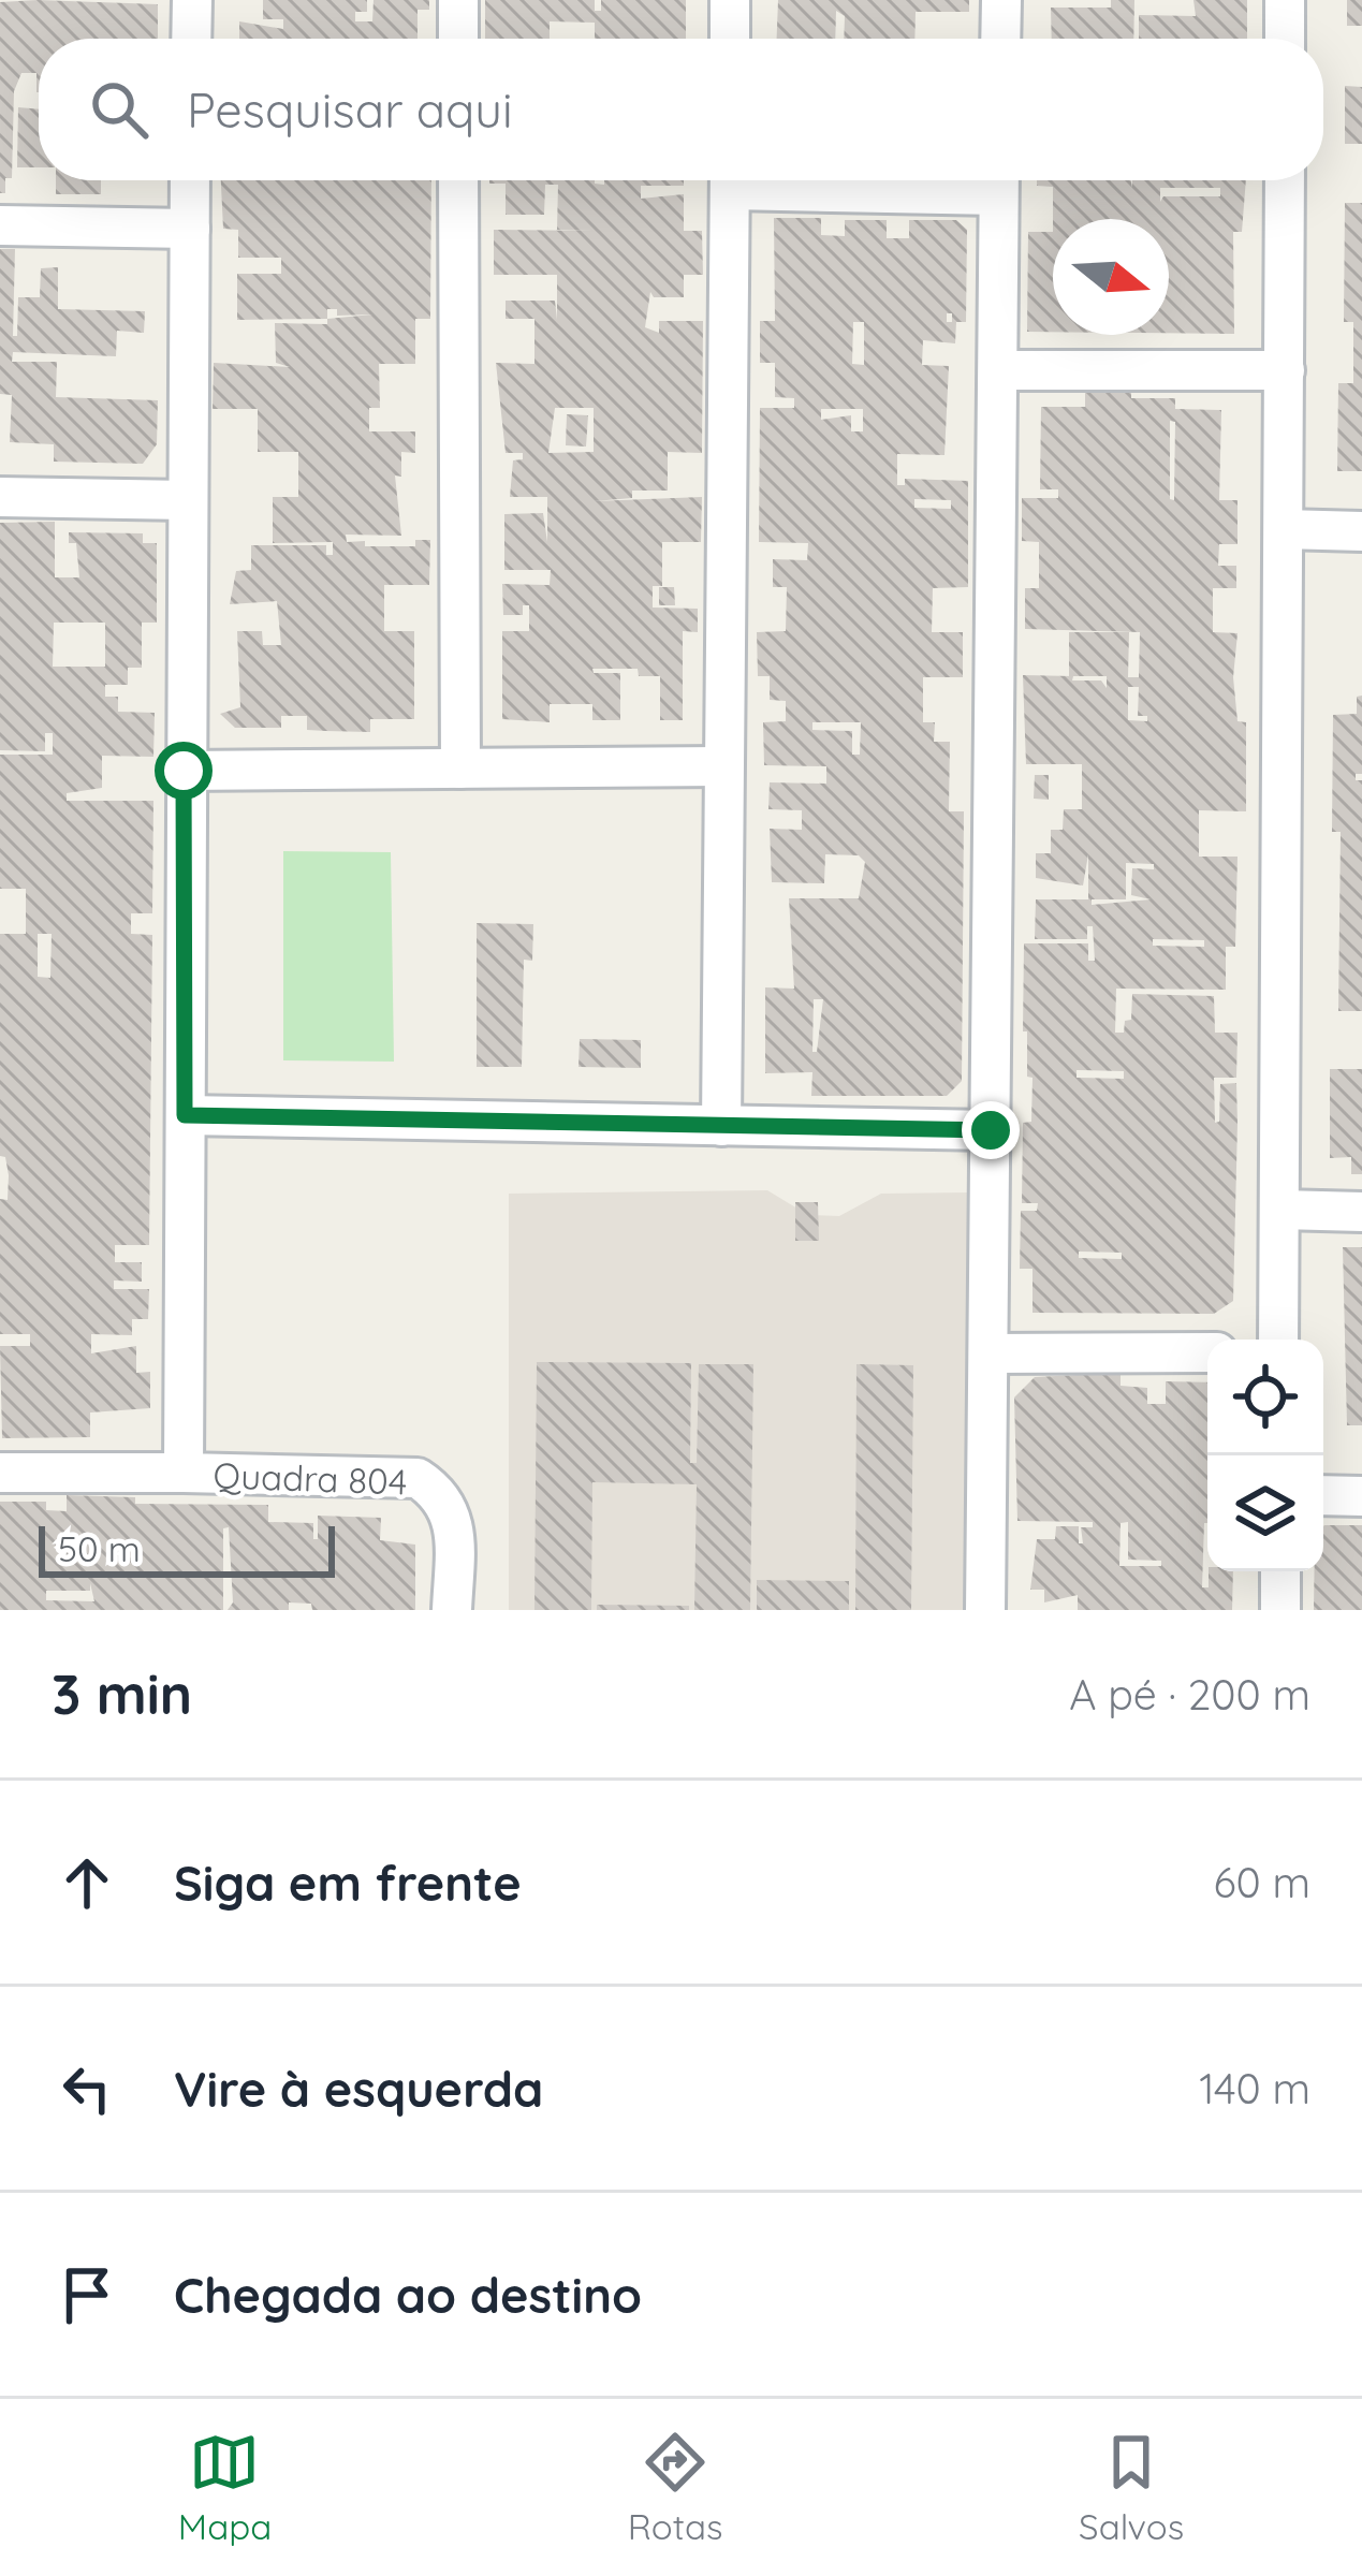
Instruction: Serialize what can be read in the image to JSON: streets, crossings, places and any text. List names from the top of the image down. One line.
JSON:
{"streets":{"street":["Quadra 804"]},"scale_bar":"50 m","north":"right","page":{"search":"Pesquisar aqui","scale":"50 m","heading":["3 min","A pé · 200 m"],"list":[["Siga em frente","60 m"],["Vire à esquerda","140 m"],"Chegada ao destino"],"nav":["Mapa","Rotas","Salvos"]}}
